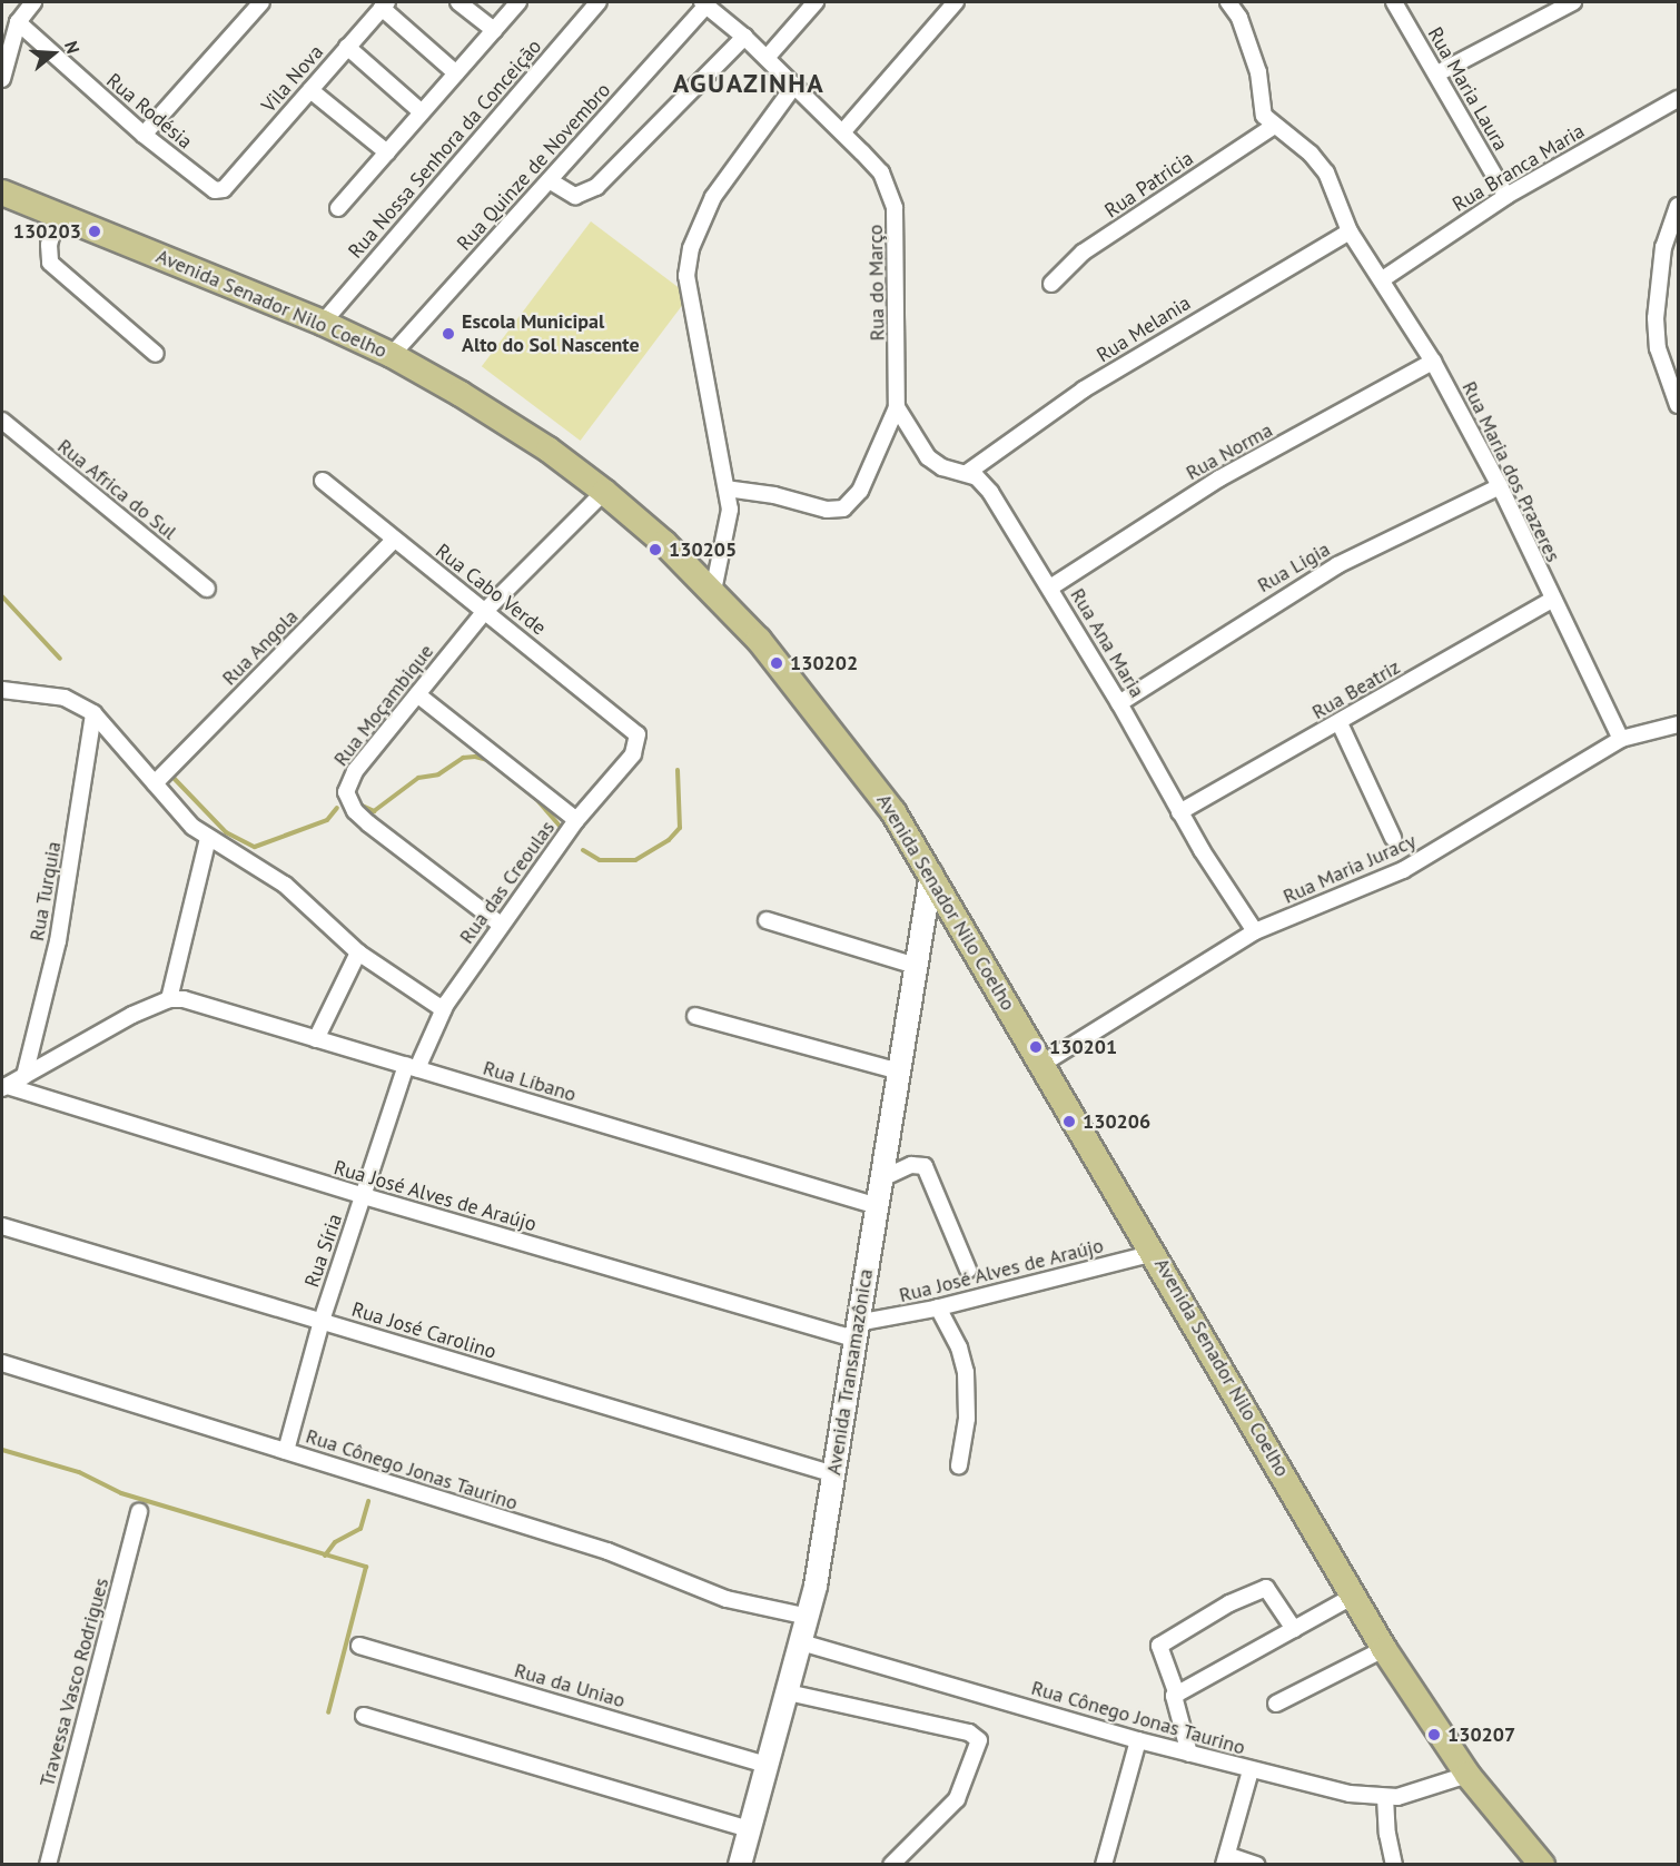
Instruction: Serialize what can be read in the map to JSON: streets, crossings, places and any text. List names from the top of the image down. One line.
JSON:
{"streets":{"main road":["Avenida Senador Nilo Coelho"],"street":["Vila Nova","Rua Maria Laura","Rua Rodésia","Rua Nossa Senhora da Conceição","Rua Quinze de Novembro","Rua Branca Maria","Rua Patricia","Rua do Março","Rua Melania","Rua Norma","Rua Maria dos Prazeres","Rua Africa do Sul","Rua Ligia","Rua Cabo Verde","Rua Ana Maria","Rua Angola","Rua Beatriz","Rua Moçambique","Rua Maria Juracy","Rua das Creoulas","Rua Turquia","Rua Líbano","Rua José Alves de Araújo","Rua Síria","Rua José Carolino","Avenida Transamazônica","Rua Cônego Jonas Taurino","Travessa Vasco Rodrigues","Rua da Uniao"]},"crossings":[["Vila Nova","Rua Rodésia"],["Rua Maria Laura","Rua Branca Maria"],["Rua Nossa Senhora da Conceição","Avenida Senador Nilo Coelho"],["Rua Quinze de Novembro","Rua do Março"],["Rua Quinze de Novembro","Avenida Senador Nilo Coelho"],["Rua Branca Maria","Rua Maria dos Prazeres"],["Rua Patricia","Rua Maria dos Prazeres"],["Rua do Março","Rua Ana Maria"],["Avenida Senador Nilo Coelho","Rua Moçambique"],["Avenida Senador Nilo Coelho","Rua Maria Juracy"],["Avenida Senador Nilo Coelho","Rua José Alves de Araújo"],["Avenida Senador Nilo Coelho","Avenida Transamazônica"],["Avenida Senador Nilo Coelho","Rua Cônego Jonas Taurino"],["Rua Melania","Rua Maria dos Prazeres"],["Rua Melania","Rua Ana Maria"],["Rua Norma","Rua Maria dos Prazeres"],["Rua Norma","Rua Ana Maria"],["Rua Maria dos Prazeres","Rua Ligia"],["Rua Maria dos Prazeres","Rua Beatriz"],["Rua Maria dos Prazeres","Rua Maria Juracy"],["Rua Ligia","Rua Ana Maria"],["Rua Cabo Verde","Rua Angola"],["Rua Cabo Verde","Rua Moçambique"],["Rua Cabo Verde","Rua das Creoulas"],["Rua Ana Maria","Rua Beatriz"],["Rua Ana Maria","Rua Maria Juracy"],["Rua Moçambique","Rua das Creoulas"],["Rua das Creoulas","Rua Líbano"],["Rua das Creoulas","Rua Síria"],["Rua Líbano","Rua Síria"],["Rua Líbano","Avenida Transamazônica"],["Rua José Alves de Araújo","Rua Síria"],["Rua José Alves de Araújo","Avenida Transamazônica"],["Rua Síria","Rua José Carolino"],["Rua Síria","Rua Cônego Jonas Taurino"],["Rua José Carolino","Avenida Transamazônica"],["Avenida Transamazônica","Rua Cônego Jonas Taurino"],["Avenida Transamazônica","Rua da Uniao"]],"districts":["AGUAZINHA"],"places":["130203","Escola Municipal Alto do Sol Nascente","130205","130202","130201","130206","130207"],"north":"right"}
